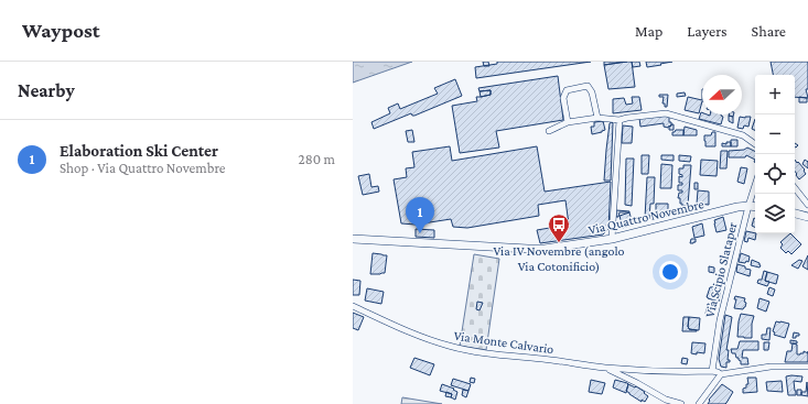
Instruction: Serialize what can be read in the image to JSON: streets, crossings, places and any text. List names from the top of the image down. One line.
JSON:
{"streets":{"main road":["Via Quattro Novembre"],"street":["Via Scipio Slataper","Via Monte Calvario"]},"crossings":[["Via Quattro Novembre","Via Scipio Slataper"],["Via Scipio Slataper","Via Monte Calvario"]],"places":{"bus stop":["Via IV Novembre (angolo Via Cotonificio)"]},"north":"left","page":{"header":"Waypost","nav":["Map","Layers","Share"],"heading":"Nearby","map_buttons":["+","−"],"list":[{"mark":"1","name":"Elaboration Ski Center","note":"Shop · Via Quattro Novembre","value":"280 m"}],"pins":"1"}}
